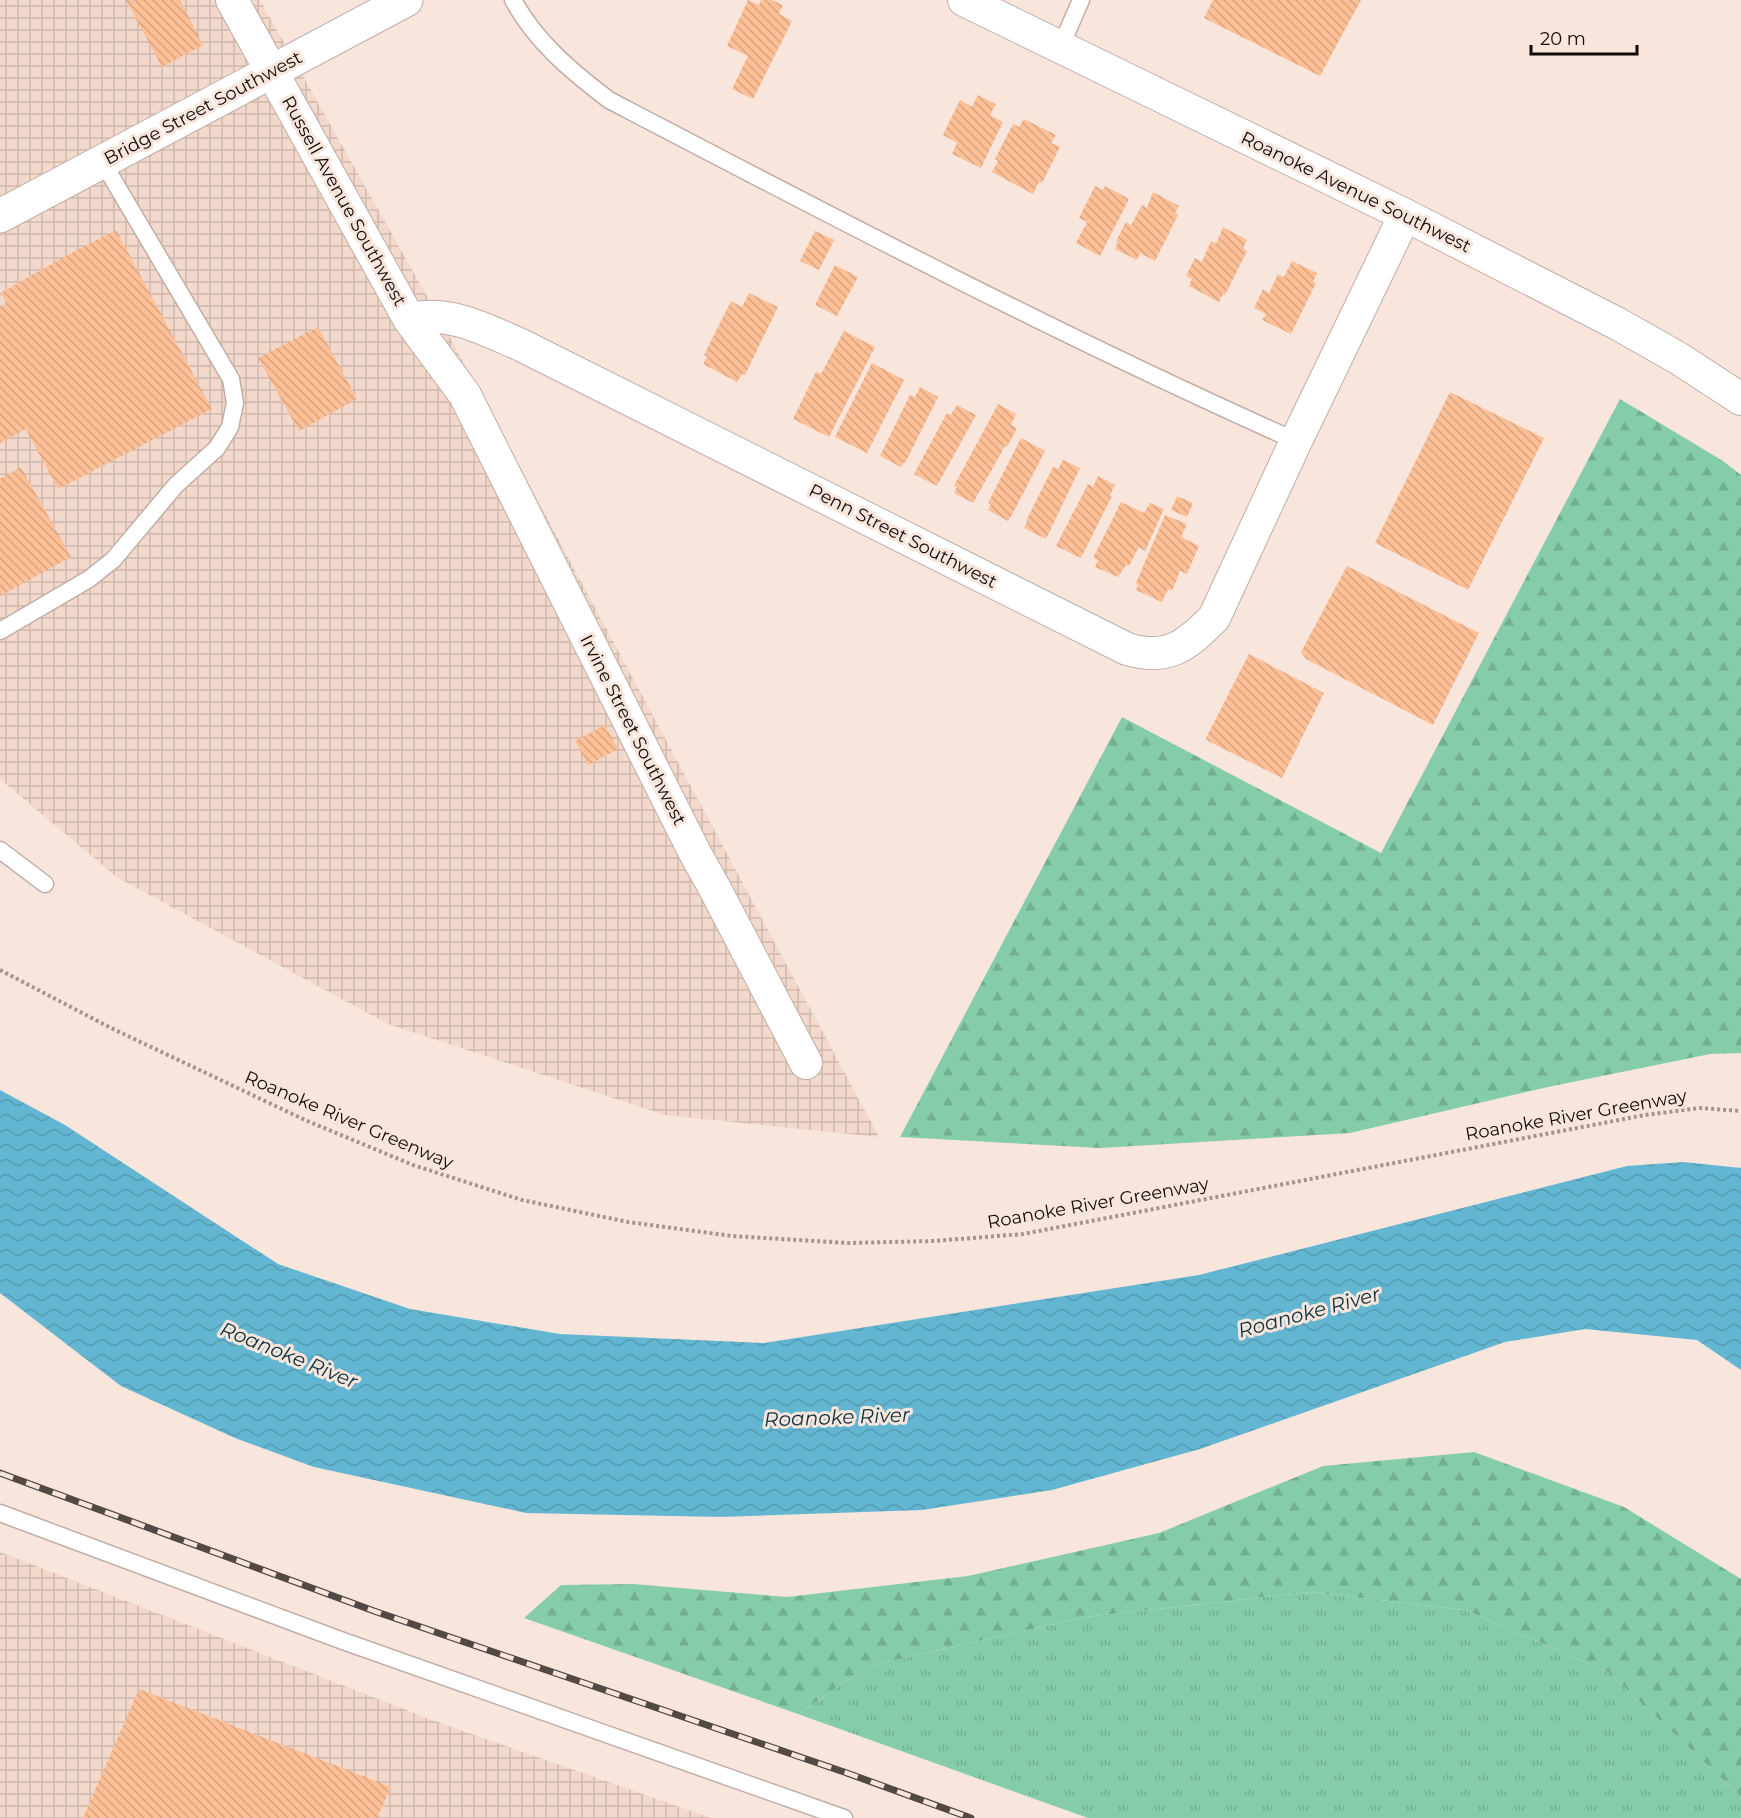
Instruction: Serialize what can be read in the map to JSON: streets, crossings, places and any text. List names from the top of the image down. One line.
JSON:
{"streets":{"street":["Bridge Street Southwest","Roanoke Avenue Southwest","Russell Avenue Southwest","Penn Street Southwest","Irvine Street Southwest"],"path":["Roanoke River Greenway"]},"crossings":[["Bridge Street Southwest","Russell Avenue Southwest"],["Russell Avenue Southwest","Penn Street Southwest"],["Russell Avenue Southwest","Irvine Street Southwest"]],"water":["Roanoke River"],"scale_bar":"20 m"}
